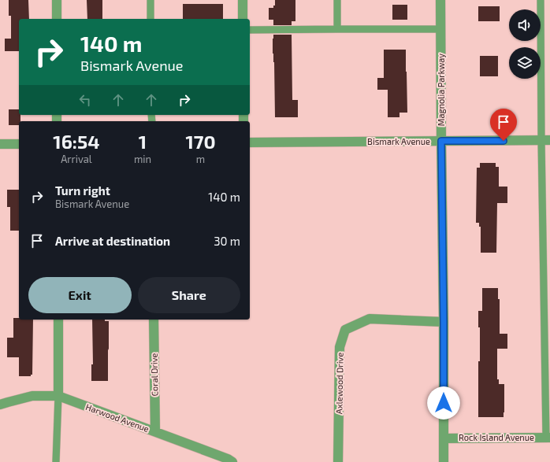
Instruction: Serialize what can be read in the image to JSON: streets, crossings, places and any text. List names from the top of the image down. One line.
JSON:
{"streets":{"street":["Magnolia Parkway","Bismark Avenue","Coral Drive","Axlewood Drive","Harwood Avenue","Rock Island Avenue"]},"crossings":[["Magnolia Parkway","Bismark Avenue"],["Magnolia Parkway","Axlewood Drive"],["Magnolia Parkway","Rock Island Avenue"],["Coral Drive","Harwood Avenue"]],"page":{"turn":["140 m","Bismark Avenue"],"eta":["16:54","Arrival","1","min","170","m"],"list":[{"name":"Turn right","note":"Bismark Avenue","value":"140 m"},{"name":"Arrive at destination","value":"30 m"}],"buttons":["Exit","Share"]}}
